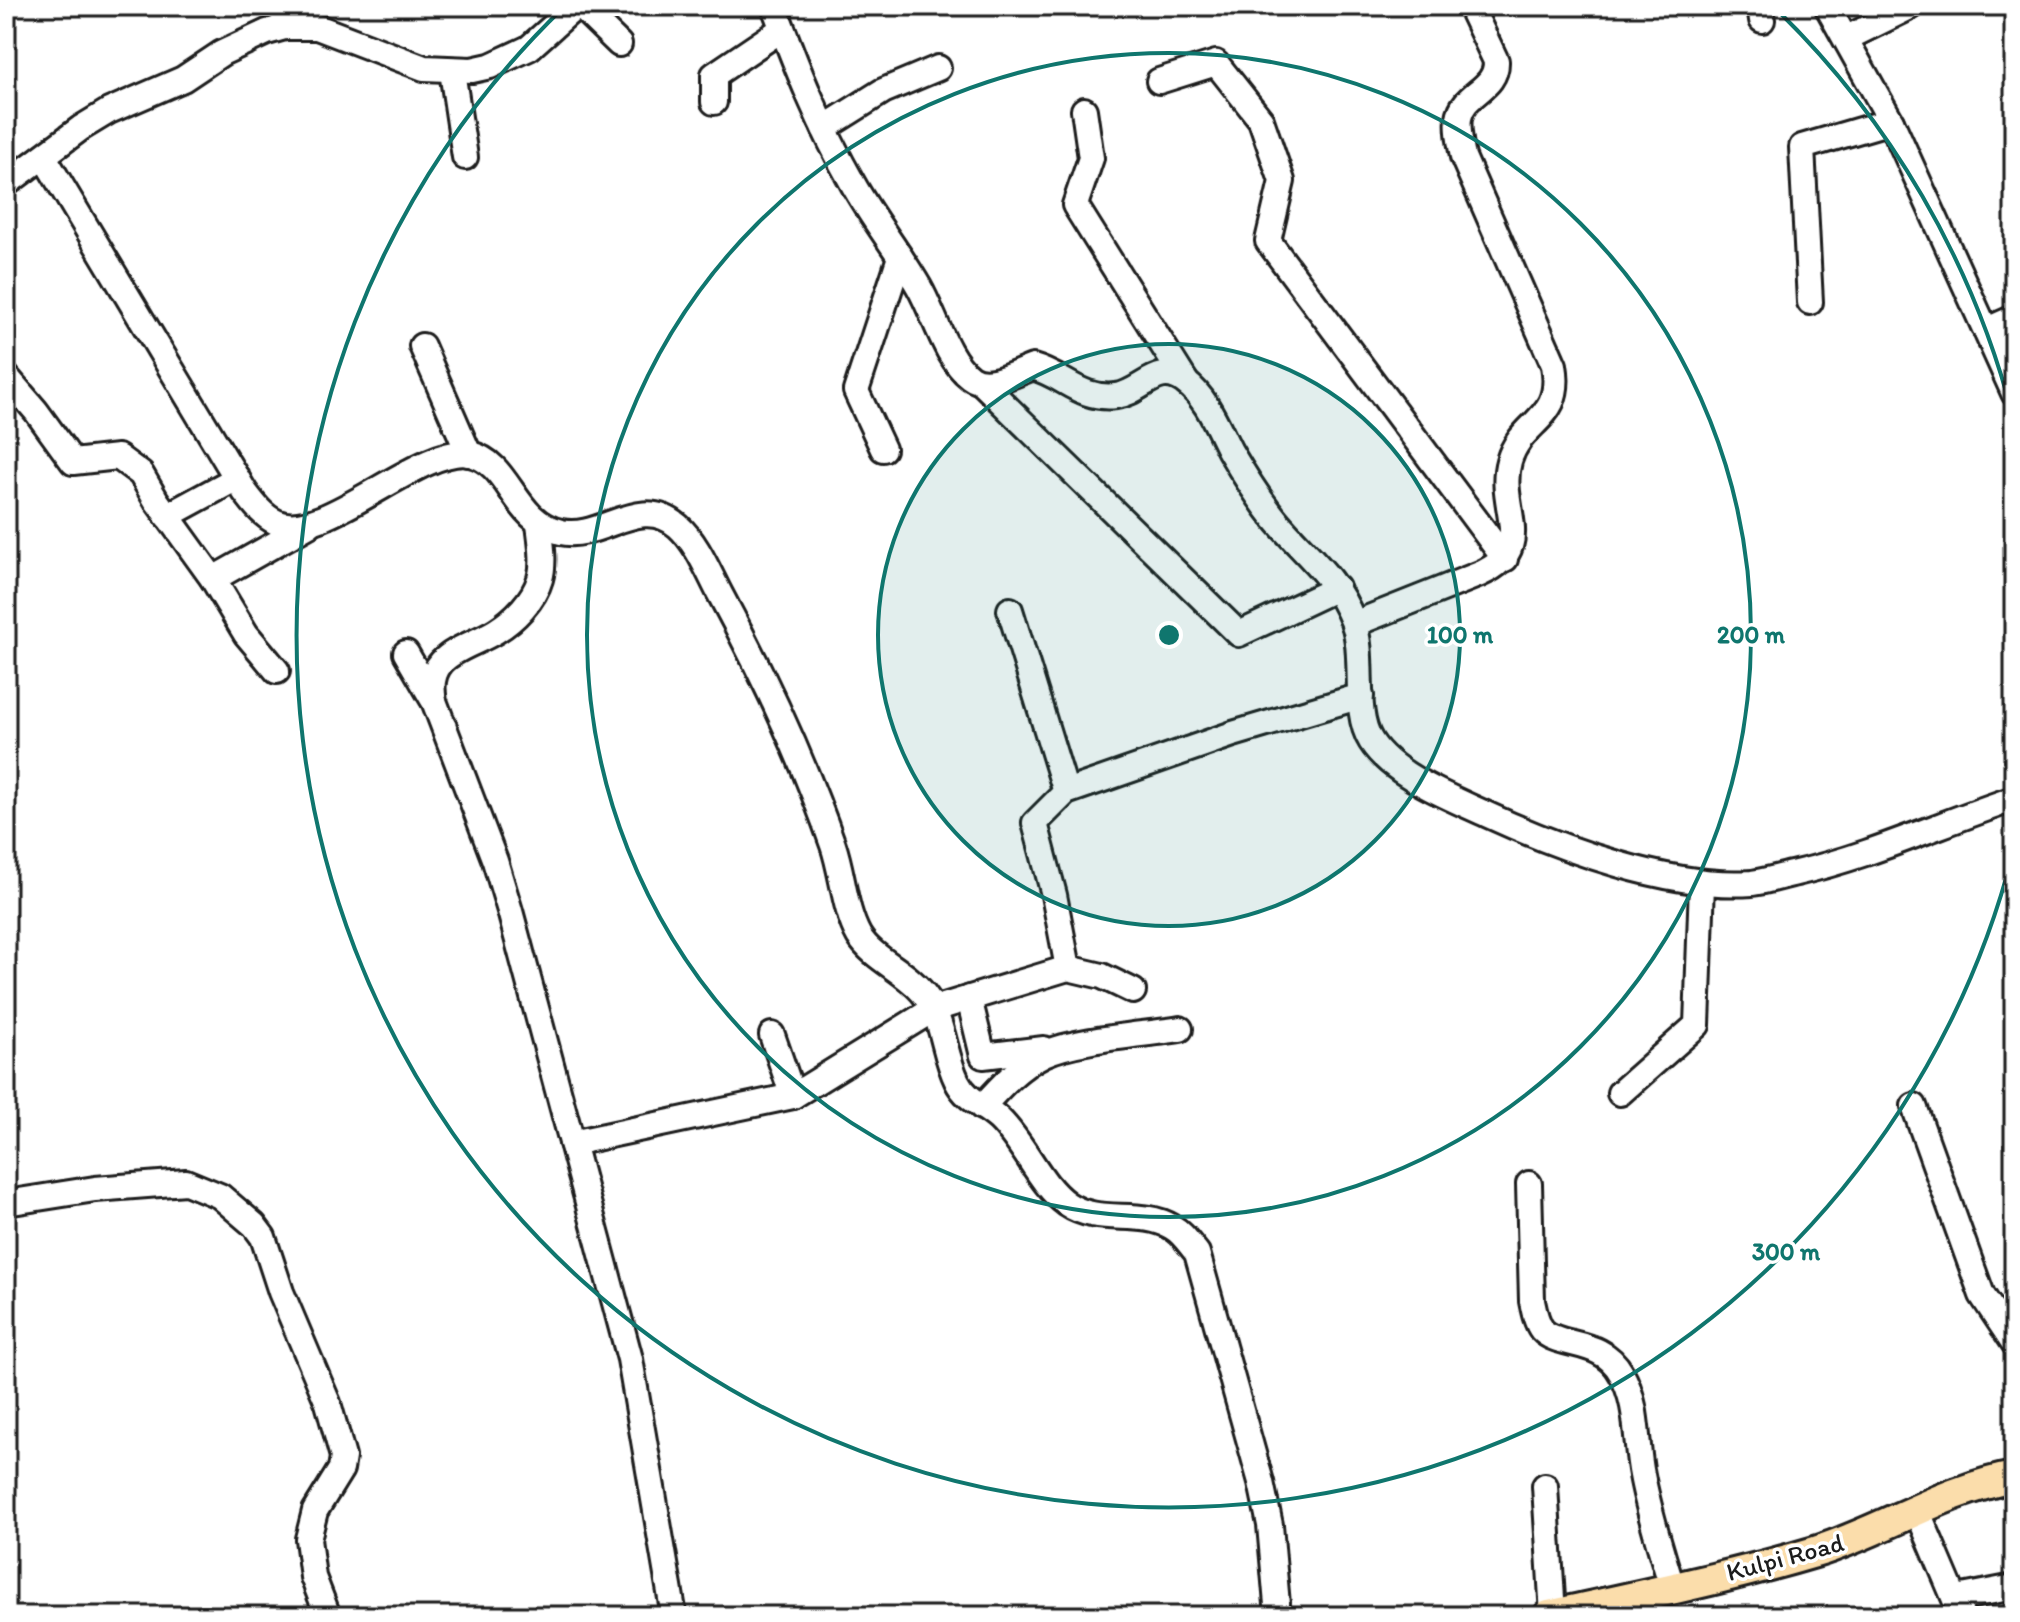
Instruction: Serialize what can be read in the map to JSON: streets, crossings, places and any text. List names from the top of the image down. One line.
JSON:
{"streets":{"main road":["Kulpi Road"]},"rings":["100 m","200 m","300 m"]}
